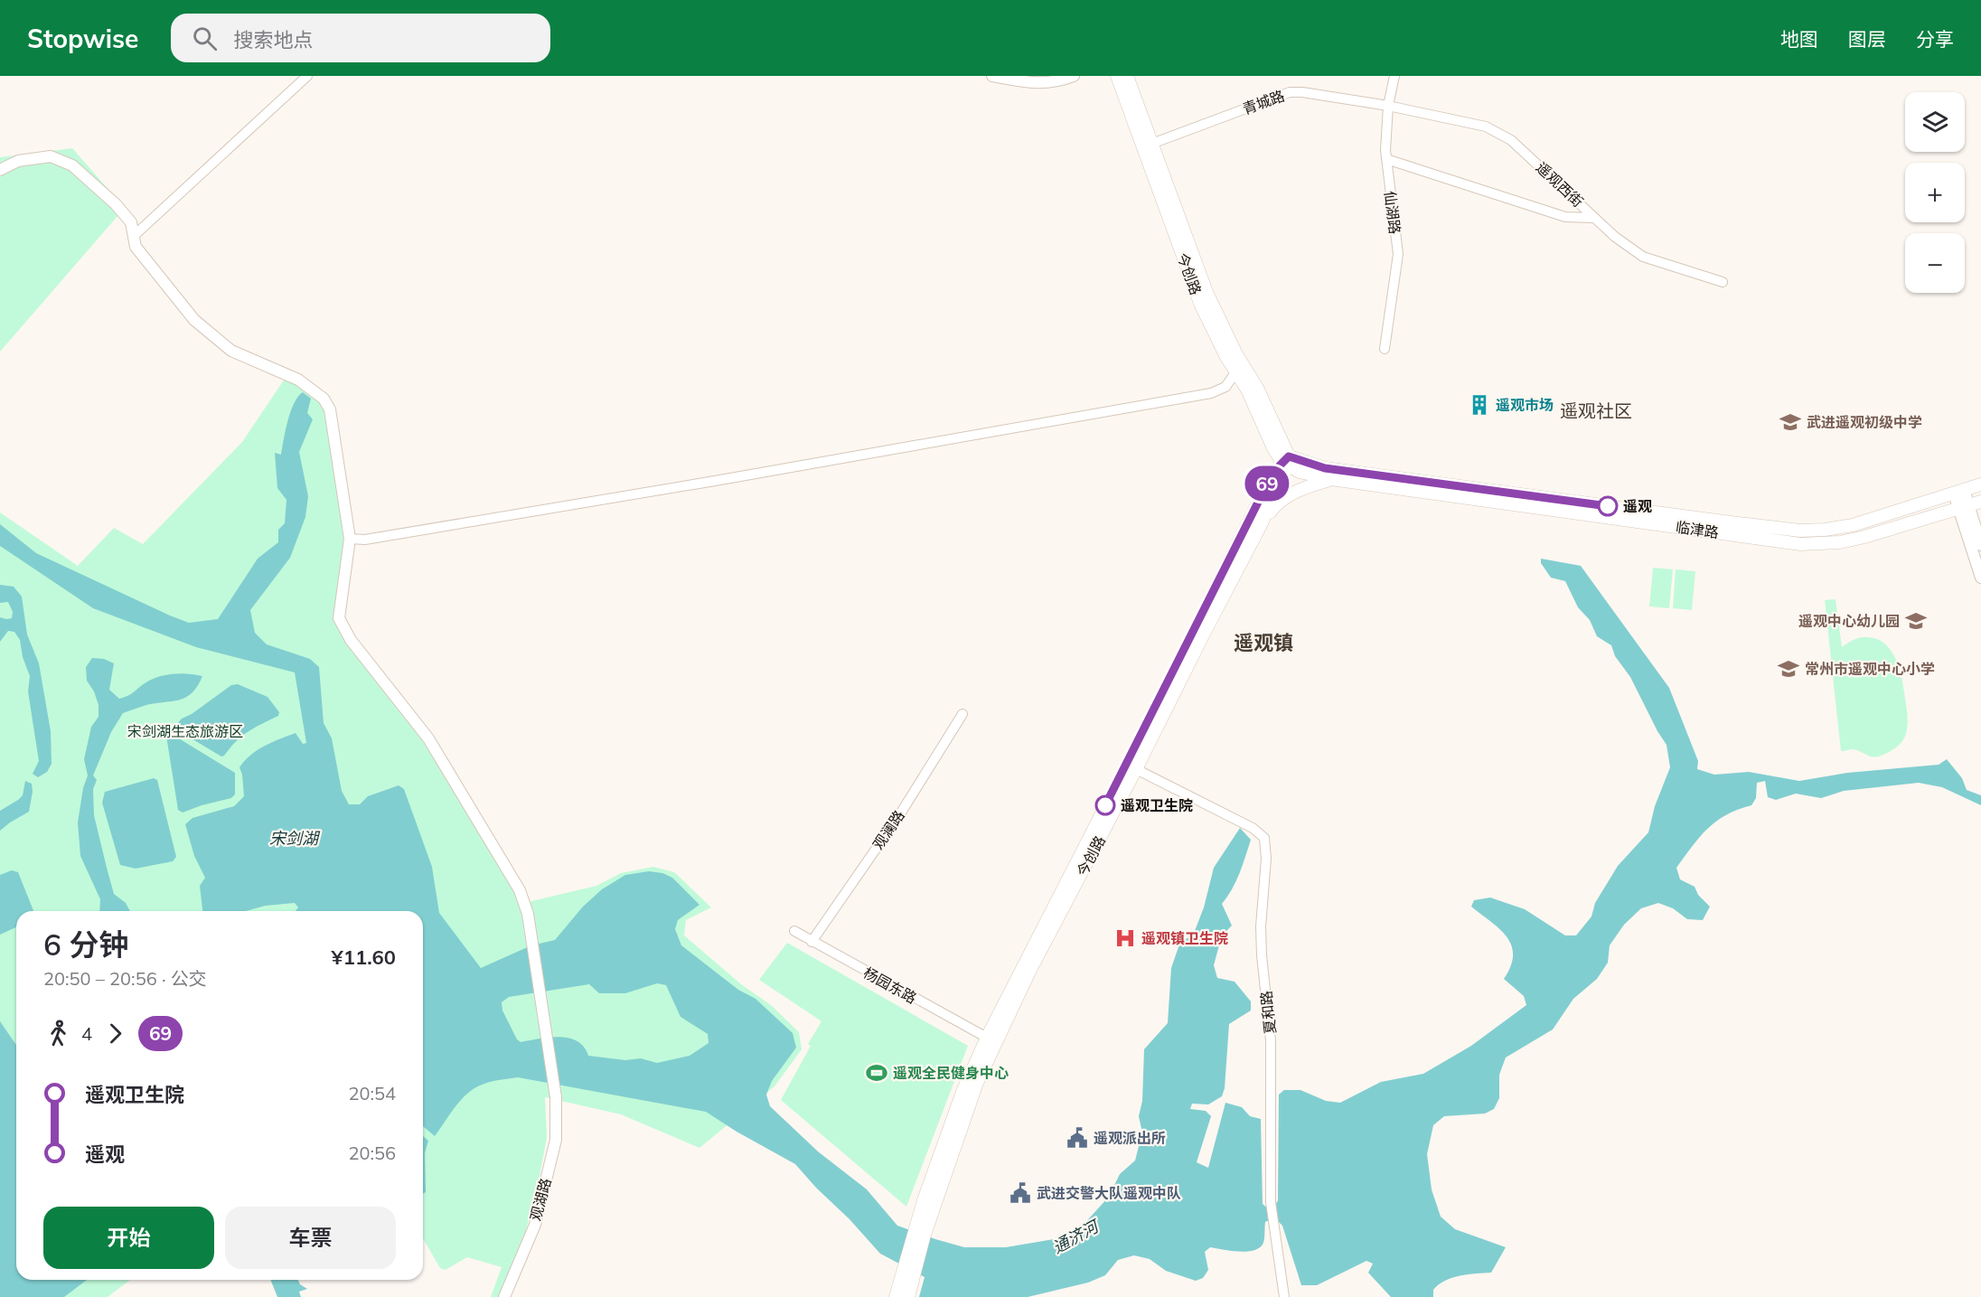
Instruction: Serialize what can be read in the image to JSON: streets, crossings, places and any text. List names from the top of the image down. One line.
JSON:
{"streets":{"main road":["今创路","临津路"],"street":["青城路","遥观西街","仙湖路","观澜路","杨园东路","夏和路","观湖路"]},"crossings":[["青城路","遥观西街"],["青城路","仙湖路"],["青城路","今创路"],["遥观西街","仙湖路"],["今创路","临津路"],["今创路","杨园东路"],["今创路","夏和路"],["观澜路","杨园东路"]],"districts":["遥观社区","遥观镇"],"water":["宋剑湖","通济河"],"parks":["宋剑湖生态旅游区"],"places":{"building":["遥观市场"],"school or university":["武进遥观初级中学","遥观中心幼儿园","常州市遥观中心小学"],"other":["遥观","遥观卫生院"],"hospital":["遥观镇卫生院"],"sports":["遥观全民健身中心"],"public building":["遥观派出所","武进交警大队遥观中队"]},"lines":["bus line 69"],"page":{"header":"Stopwise","search":"搜索地点","nav":["地图","图层","分享"],"on_map":"69","map_buttons":["+","−"],"heading":["6 分钟","20:50 – 20:56 · 公交","¥11.60"],"legs":["4","69"],"list":[{"name":"遥观卫生院","value":"20:54"},{"name":"遥观","value":"20:56"}],"buttons":["开始","车票"]}}
